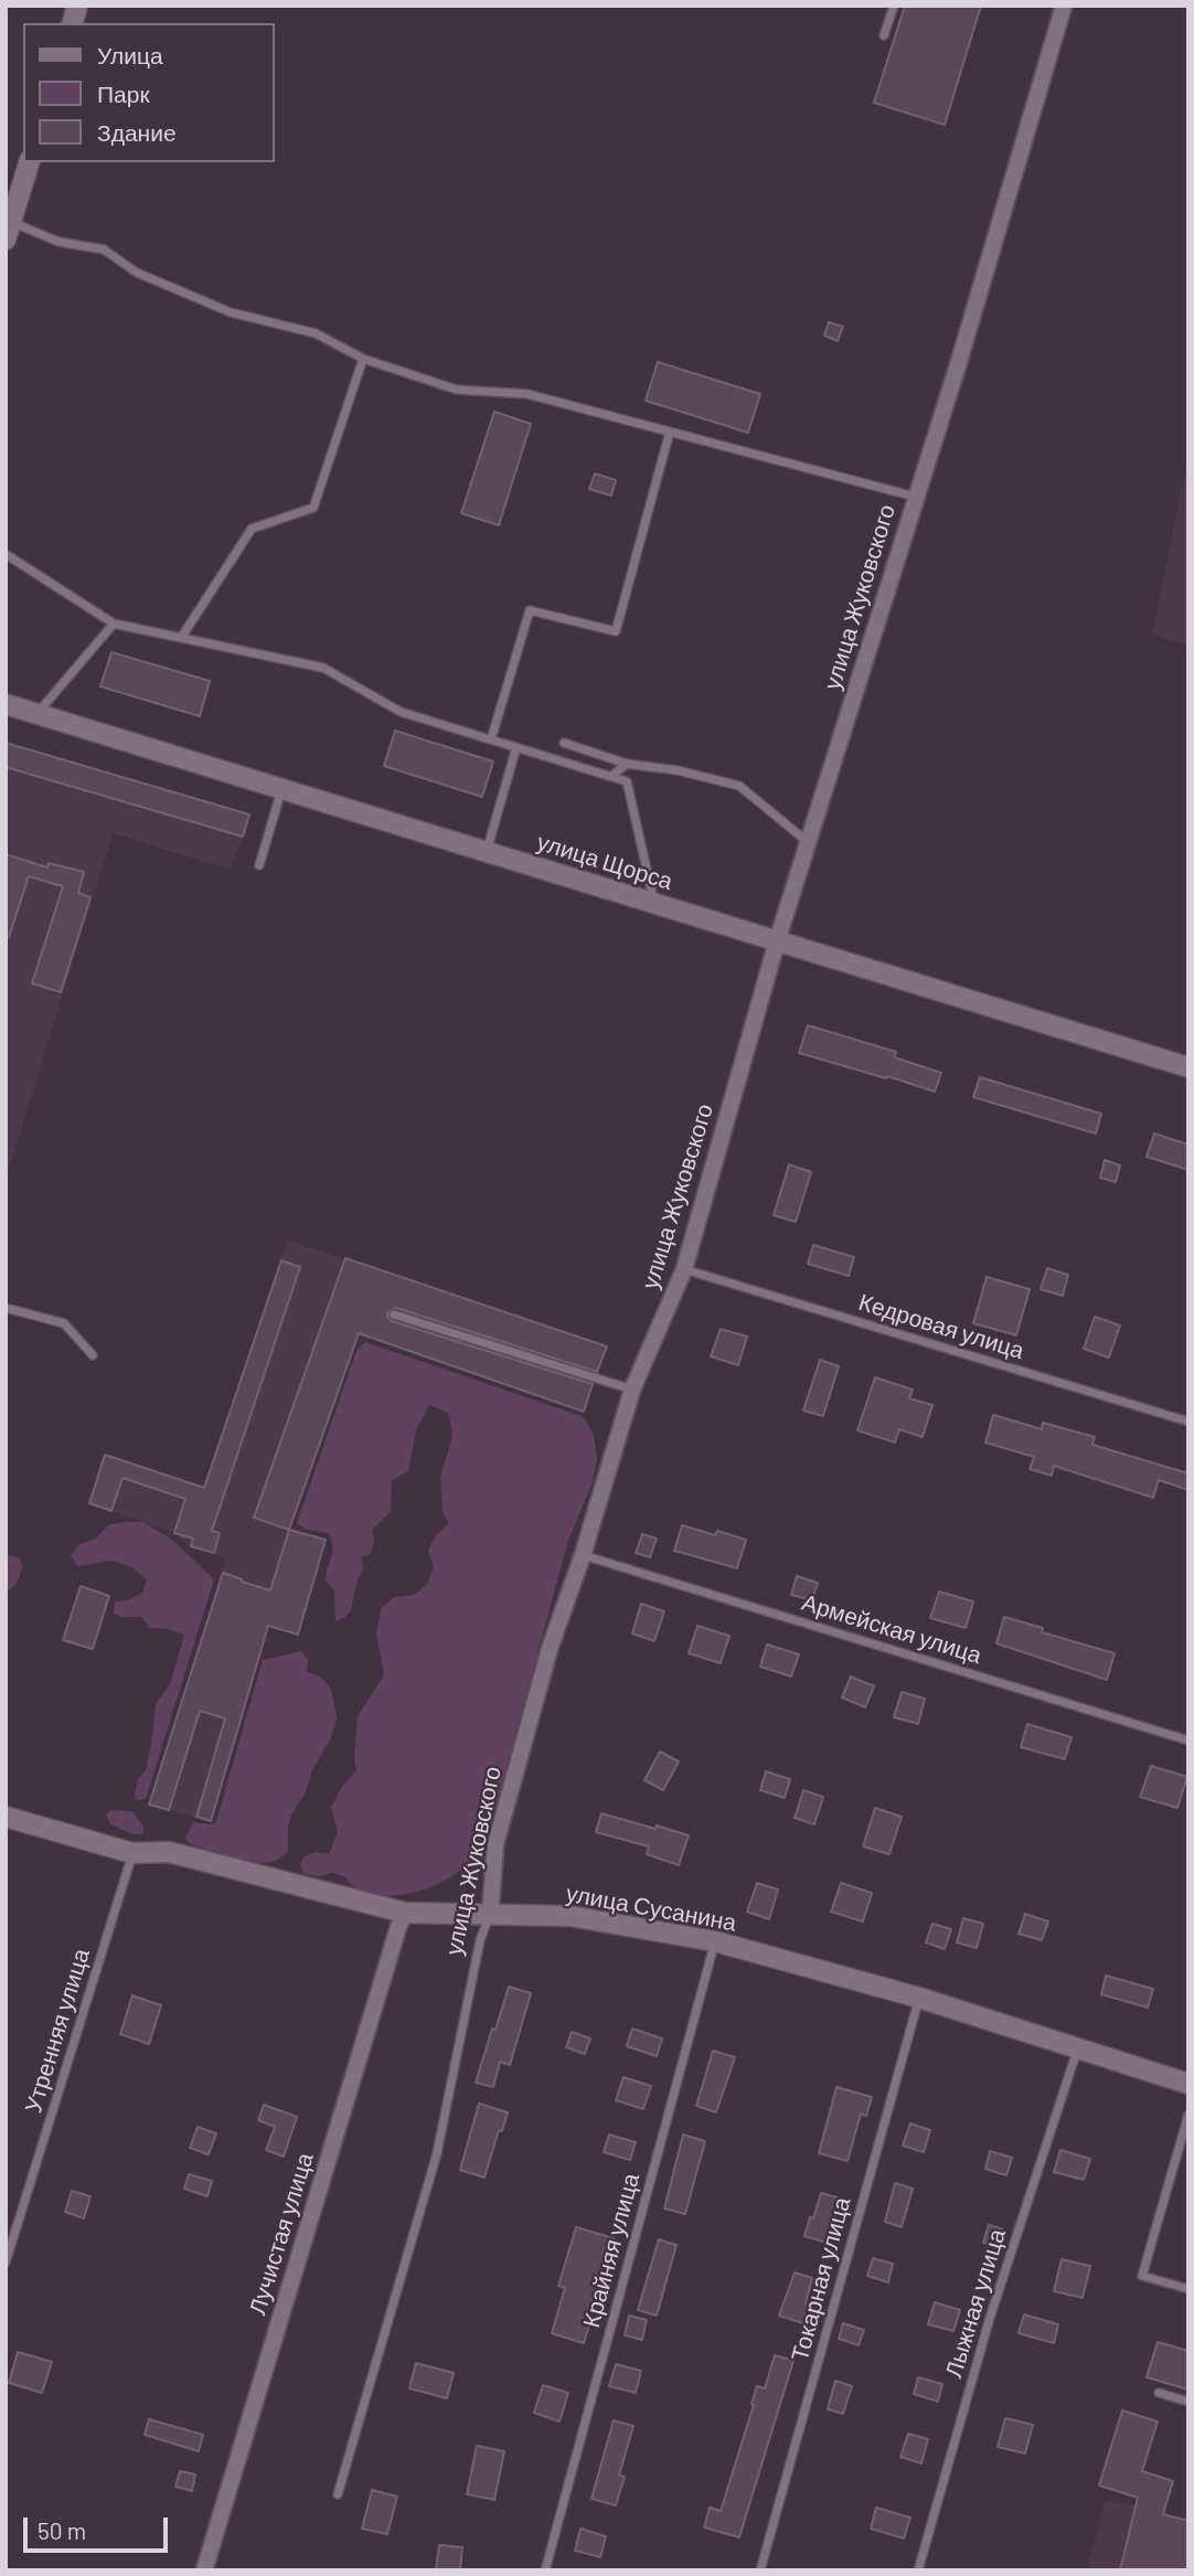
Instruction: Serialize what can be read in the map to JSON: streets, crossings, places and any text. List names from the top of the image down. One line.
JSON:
{"streets":{"street":["улица Жуковского","улица Щорса","улица Сусанина","Лучистая улица"],"lane":["Кедровая улица","Армейская улица","Утренняя улица","Крайняя улица","Токарная улица","Лыжная улица"]},"crossings":[["улица Жуковского","улица Щорса"],["улица Жуковского","Кедровая улица"],["улица Жуковского","Армейская улица"],["улица Жуковского","улица Сусанина"],["улица Сусанина","Утренняя улица"],["улица Сусанина","Лучистая улица"],["улица Сусанина","Крайняя улица"],["улица Сусанина","Токарная улица"],["улица Сусанина","Лыжная улица"]],"legend":["Улица","Парк","Здание"],"scale_bar":"50 m"}
